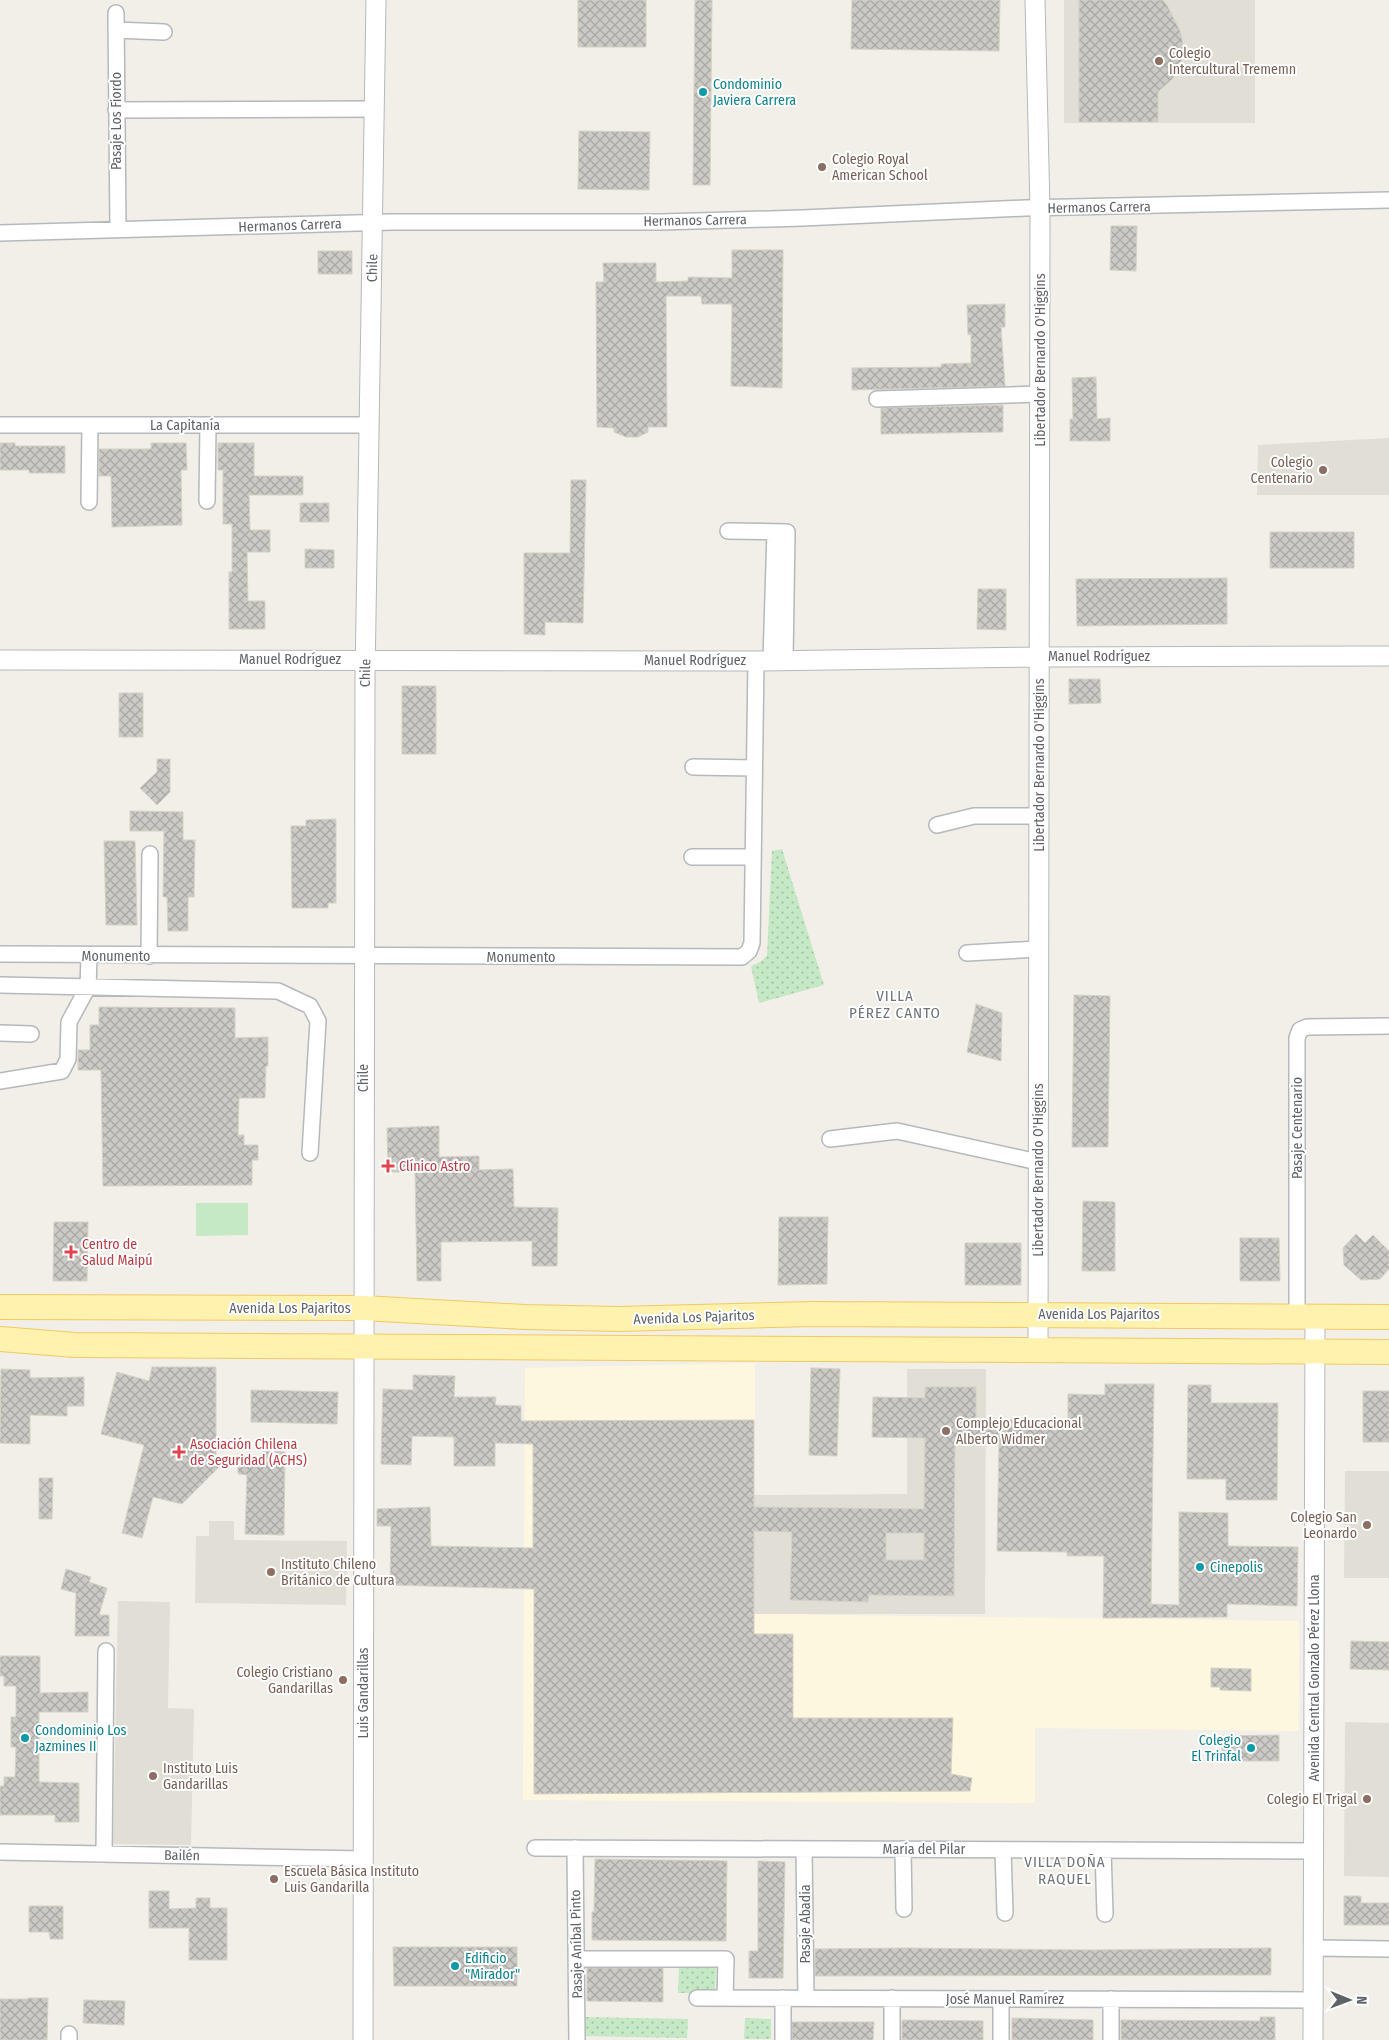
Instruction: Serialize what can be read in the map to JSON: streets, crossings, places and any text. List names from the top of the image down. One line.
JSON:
{"streets":{"main road":["Avenida Los Pajaritos"],"street":["Pasaje Los Fiordo","Hermanos Carrera","Chile","Libertador Bernardo O'Higgins","La Capitanía","Manuel Rodríguez","Monumento","Pasaje Centenario","Avenida Central Gonzalo Pérez Llona","Luis Gandarillas","María del Pilar","Bailén","Pasaje Abadia","Pasaje Aníbal Pinto","José Manuel Ramírez"]},"crossings":[["Pasaje Los Fiordo","Hermanos Carrera"],["Hermanos Carrera","Chile"],["Hermanos Carrera","Libertador Bernardo O'Higgins"],["Chile","La Capitanía"],["Chile","Manuel Rodríguez"],["Chile","Monumento"],["Chile","Avenida Los Pajaritos"],["Chile","Luis Gandarillas"],["Libertador Bernardo O'Higgins","Manuel Rodríguez"],["Libertador Bernardo O'Higgins","Avenida Los Pajaritos"],["Manuel Rodríguez","Monumento"],["Pasaje Centenario","Avenida Los Pajaritos"],["Pasaje Centenario","Avenida Central Gonzalo Pérez Llona"],["Avenida Los Pajaritos","Avenida Central Gonzalo Pérez Llona"],["Avenida Los Pajaritos","Luis Gandarillas"],["Avenida Central Gonzalo Pérez Llona","María del Pilar"],["Avenida Central Gonzalo Pérez Llona","José Manuel Ramírez"],["Luis Gandarillas","Bailén"],["María del Pilar","Pasaje Abadia"],["María del Pilar","Pasaje Aníbal Pinto"],["Pasaje Abadia","José Manuel Ramírez"]],"districts":["VILLA PÉREZ CANTO","VILLA DOÑA RAQUEL"],"places":{"other":["Colegio Intercultural Trememn","Condominio Javiera Carrera","Colegio Royal American School","Colegio Centenario","Complejo Educacional Alberto Widmer","Colegio San Leonardo","Cinepolis","Instituto Chileno Británico de Cultura","Colegio Cristiano Gandarillas","Condominio Los Jazmines II","Colegio El Trinfal","Instituto Luis Gandarillas","Colegio El Trigal","Escuela Básica Instituto Luis Gandarilla","Edificio \"Mirador\""],"health":["Clínico Astro","Centro de Salud Maipú","Asociación Chilena de Seguridad (ACHS)"]},"north":"right"}
